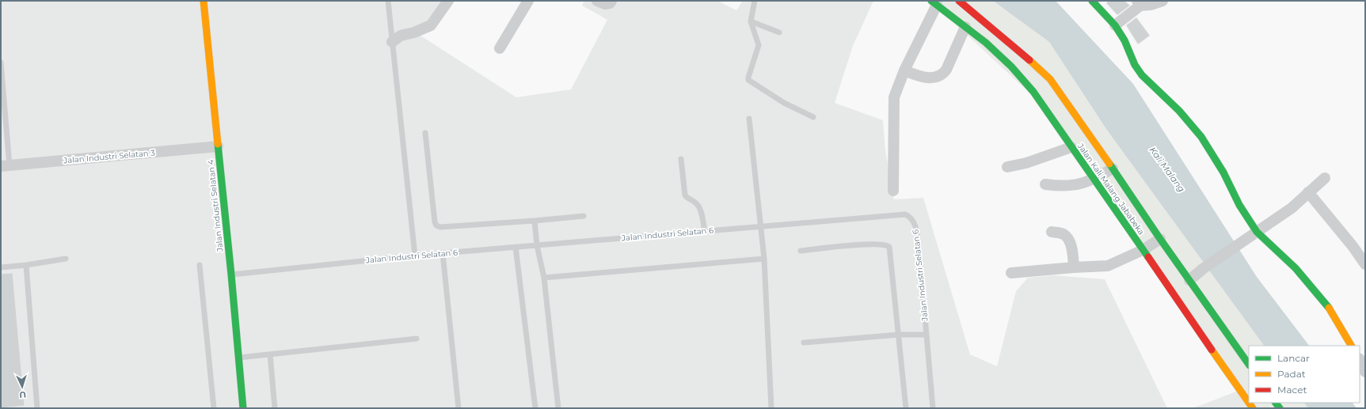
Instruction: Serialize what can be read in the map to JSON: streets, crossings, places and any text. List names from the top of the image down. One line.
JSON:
{"streets":{"main road":["Jalan Kali Malang Jababeka","Jalan Industri Selatan 4"],"street":["Jalan Industri Selatan 3"],"lane":["Jalan Industri Selatan 6"]},"crossings":[["Jalan Industri Selatan 3","Jalan Industri Selatan 4"],["Jalan Industri Selatan 4","Jalan Industri Selatan 6"]],"water":["Kali Malang"],"legend":["Lancar","Padat","Macet"],"north":"bottom"}
